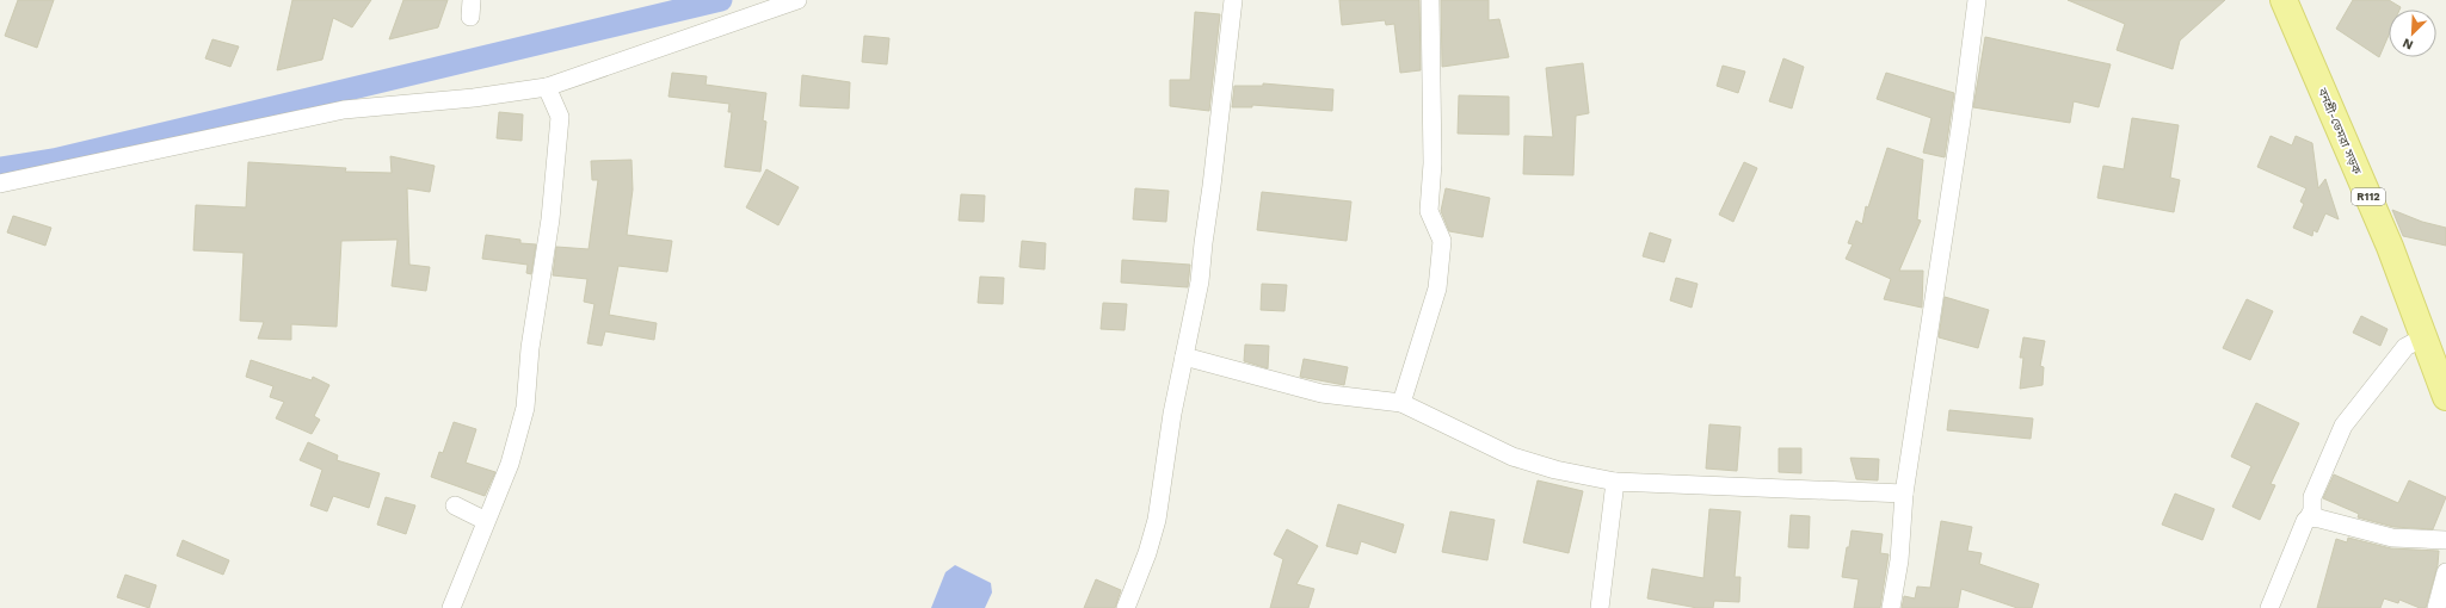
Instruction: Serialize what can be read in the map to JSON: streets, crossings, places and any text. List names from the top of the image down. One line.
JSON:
{"streets":{"main road":["বনশ্রী-ডেমরা সড়ক","R112"]},"north":"bottom left"}
